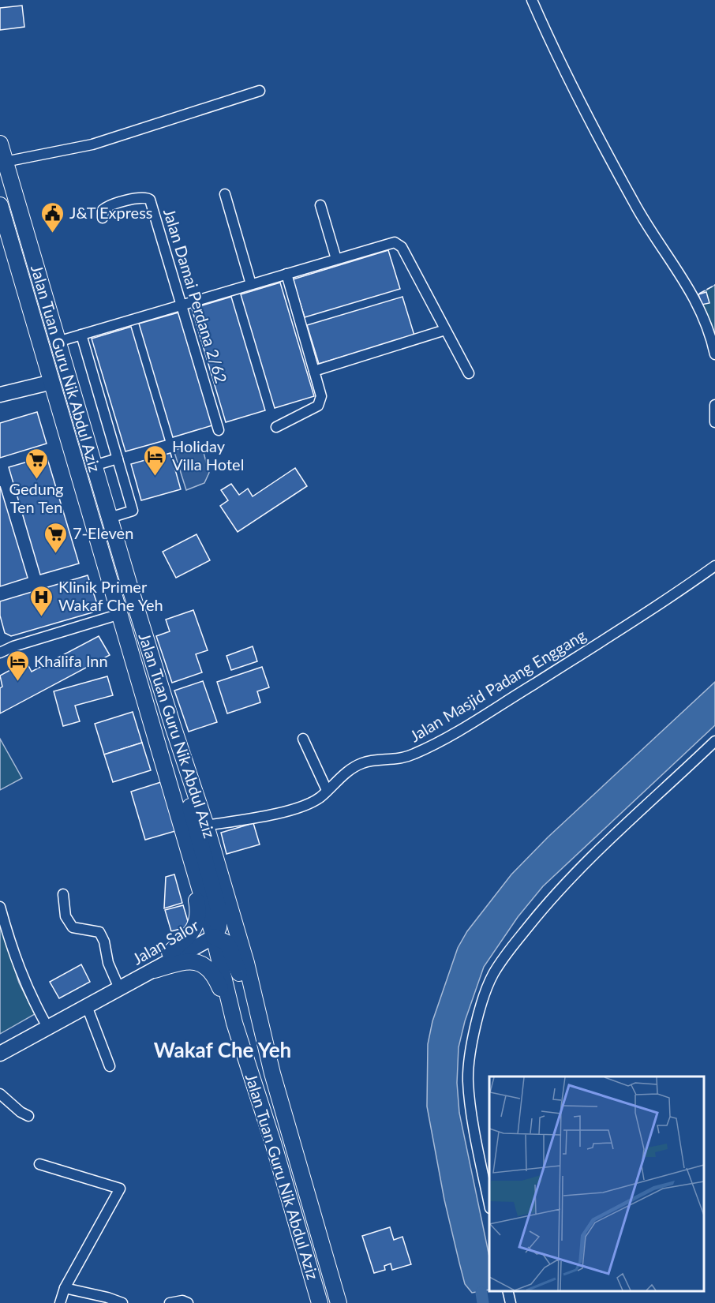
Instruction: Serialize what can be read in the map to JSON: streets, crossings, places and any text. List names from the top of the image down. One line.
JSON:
{"streets":{"main road":["Jalan Tuan Guru Nik Abdul Aziz","Jalan Salor"],"street":["Jalan Damai Perdana 2/62","Jalan Masjid Padang Enggang"]},"crossings":[["Jalan Tuan Guru Nik Abdul Aziz","Jalan Masjid Padang Enggang"],["Jalan Tuan Guru Nik Abdul Aziz","Jalan Salor"]],"districts":["Wakaf Che Yeh"],"places":{"public building":["J&T Express"],"hotel":["Holiday Villa Hotel","Khalifa Inn"],"supermarket":["Gedung Ten Ten","7-Eleven"],"hospital":["Klinik Primer Wakaf Che Yeh"]}}
